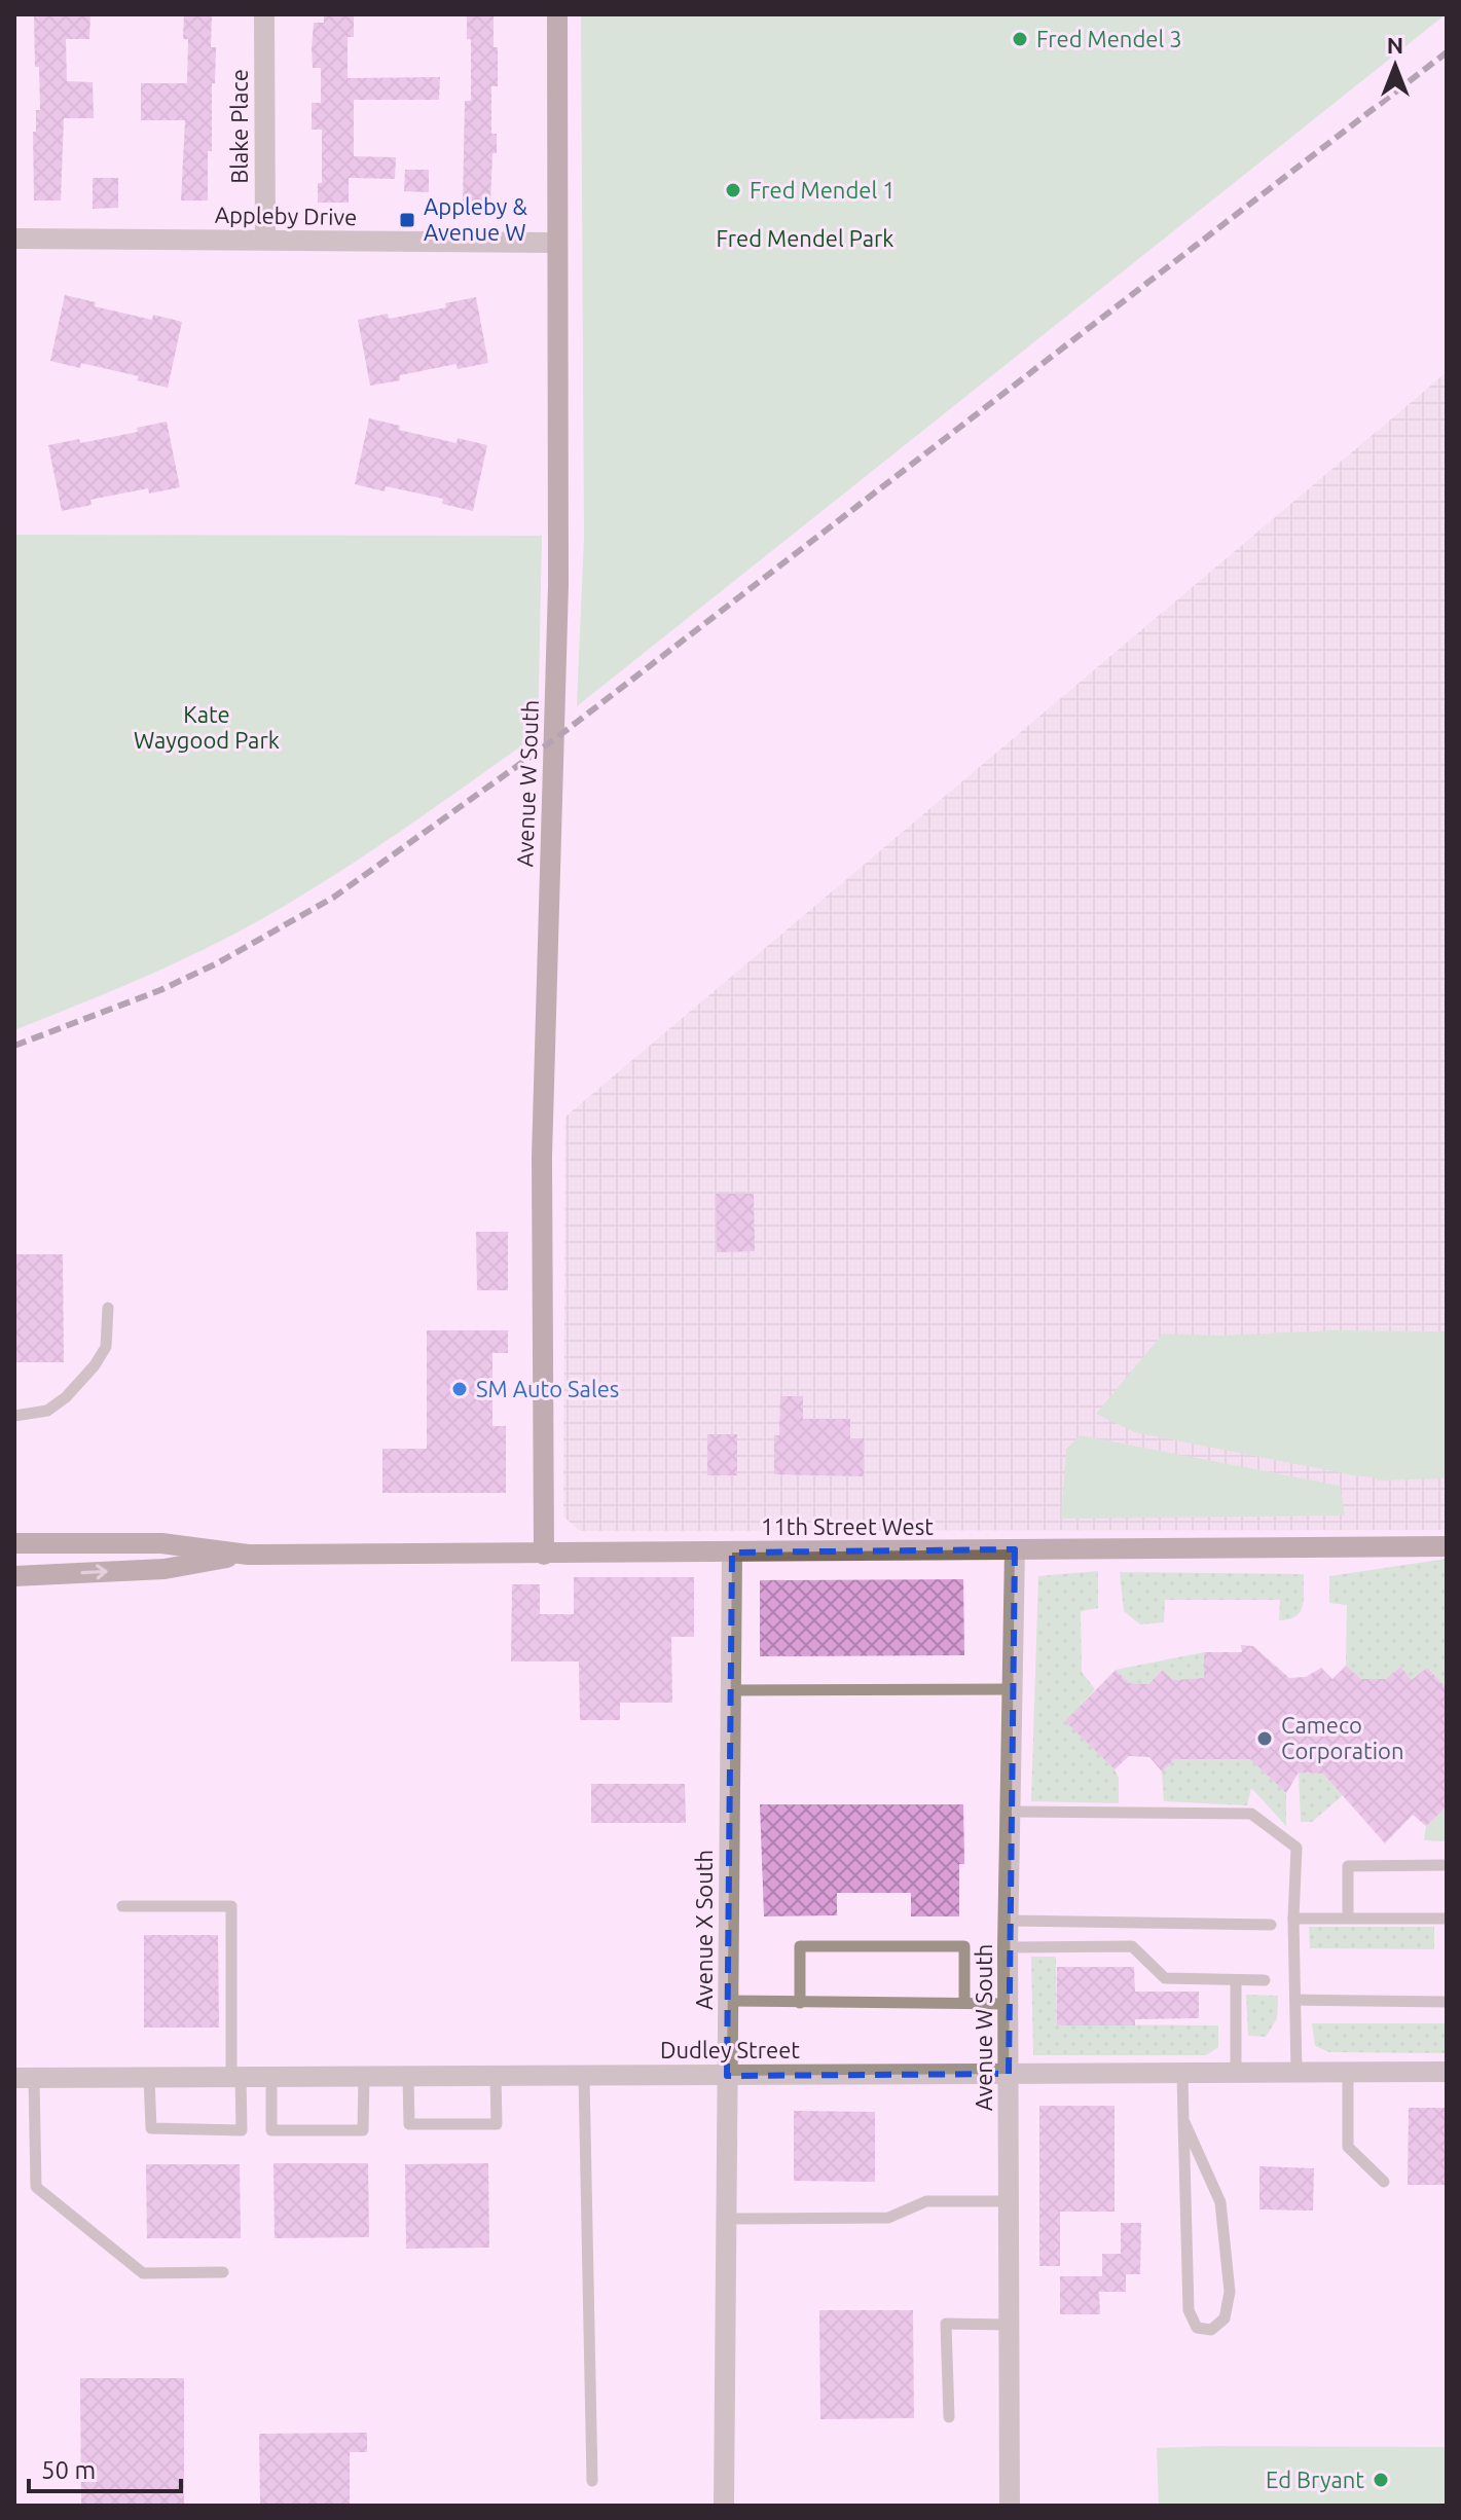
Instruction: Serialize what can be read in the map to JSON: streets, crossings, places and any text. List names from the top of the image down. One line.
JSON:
{"streets":{"main road":["Avenue W South","11th Street West"],"street":["Blake Place","Appleby Drive","Avenue X South","Dudley Street"]},"crossings":[["Blake Place","Appleby Drive"],["Appleby Drive","Avenue W South"],["Avenue W South","11th Street West"],["Avenue W South","Dudley Street"],["11th Street West","Avenue X South"],["Avenue X South","Dudley Street"]],"parks":["Fred Mendel Park","Kate Waygood Park"],"places":{"other":["Fred Mendel 3","Fred Mendel 1","SM Auto Sales","Cameco Corporation","Ed Bryant"],"transit":["Appleby & Avenue W"]},"scale_bar":"50 m","north":"top"}
